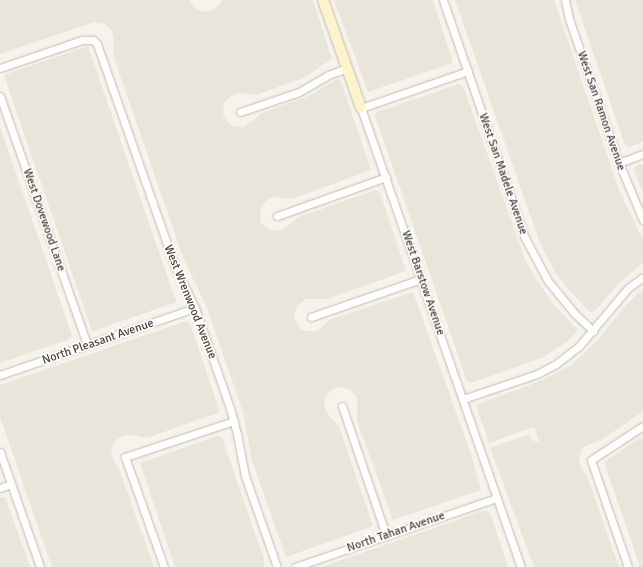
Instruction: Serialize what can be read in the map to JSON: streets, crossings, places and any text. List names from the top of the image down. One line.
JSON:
{"streets":{"street":["West San Ramon Avenue","West San Madele Avenue","West Dovewood Lane","West Barstow Avenue","West Wrenwood Avenue","North Pleasant Avenue","North Tahan Avenue"]},"crossings":[["West Dovewood Lane","North Pleasant Avenue"],["West Barstow Avenue","North Tahan Avenue"],["West Wrenwood Avenue","North Pleasant Avenue"]]}
